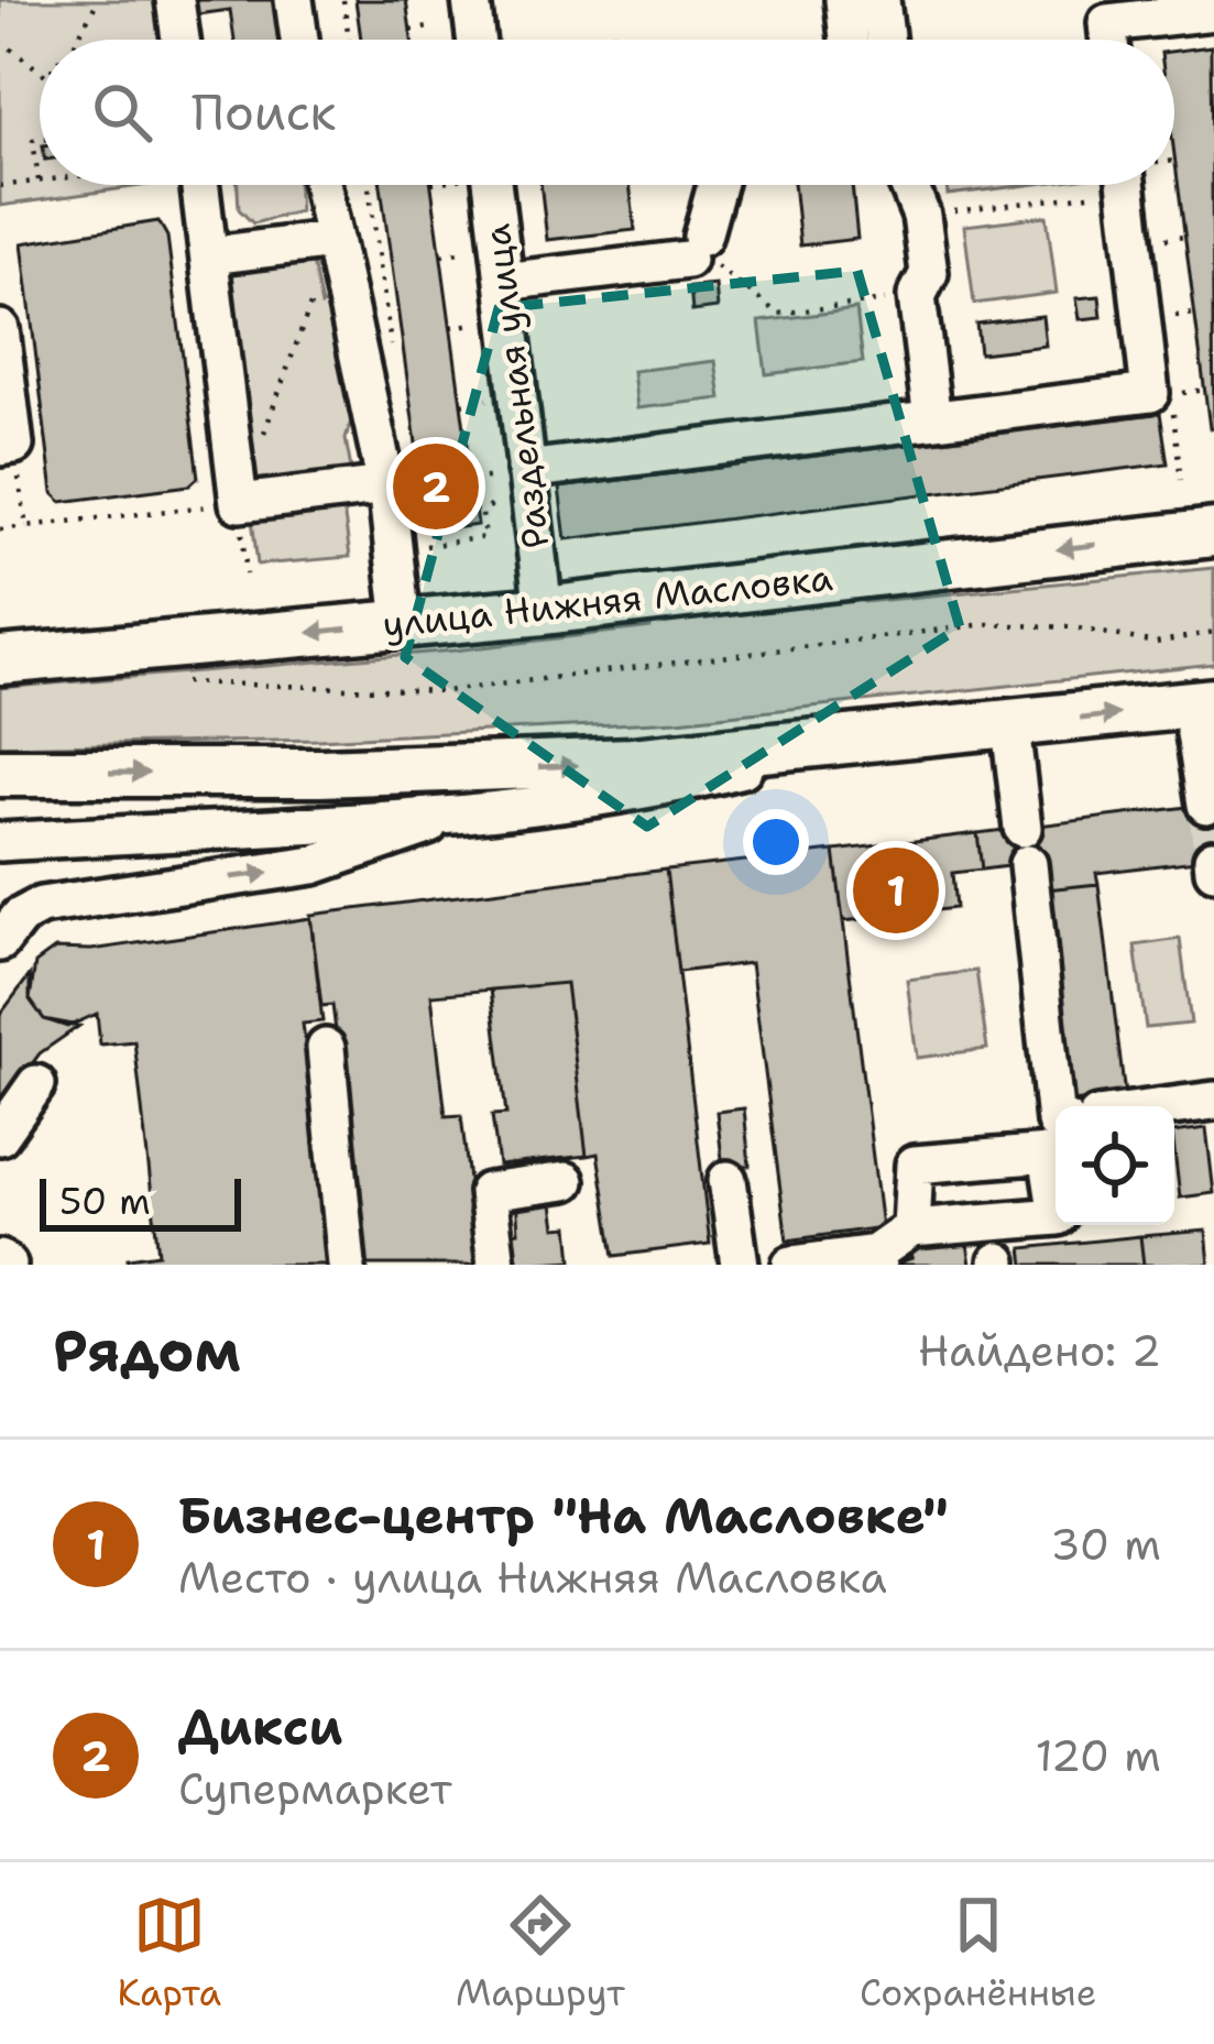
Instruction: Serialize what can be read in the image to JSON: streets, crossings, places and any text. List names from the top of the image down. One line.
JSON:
{"streets":{"main road":["улица Нижняя Масловка"],"street":["Раздельная улица"]},"crossings":[["Раздельная улица","улица Нижняя Масловка"]],"scale_bar":"50 m","page":{"search":"Поиск","pins":["2","1"],"scale":"50 m","heading":["Рядом","Найдено: 2"],"list":[{"mark":"1","name":"Бизнес-центр \"На Масловке\"","note":"Место · улица Нижняя Масловка","value":"30 m"},{"mark":"2","name":"Дикси","note":"Супермаркет","value":"120 m"}],"nav":["Карта","Маршрут","Сохранённые"]}}
